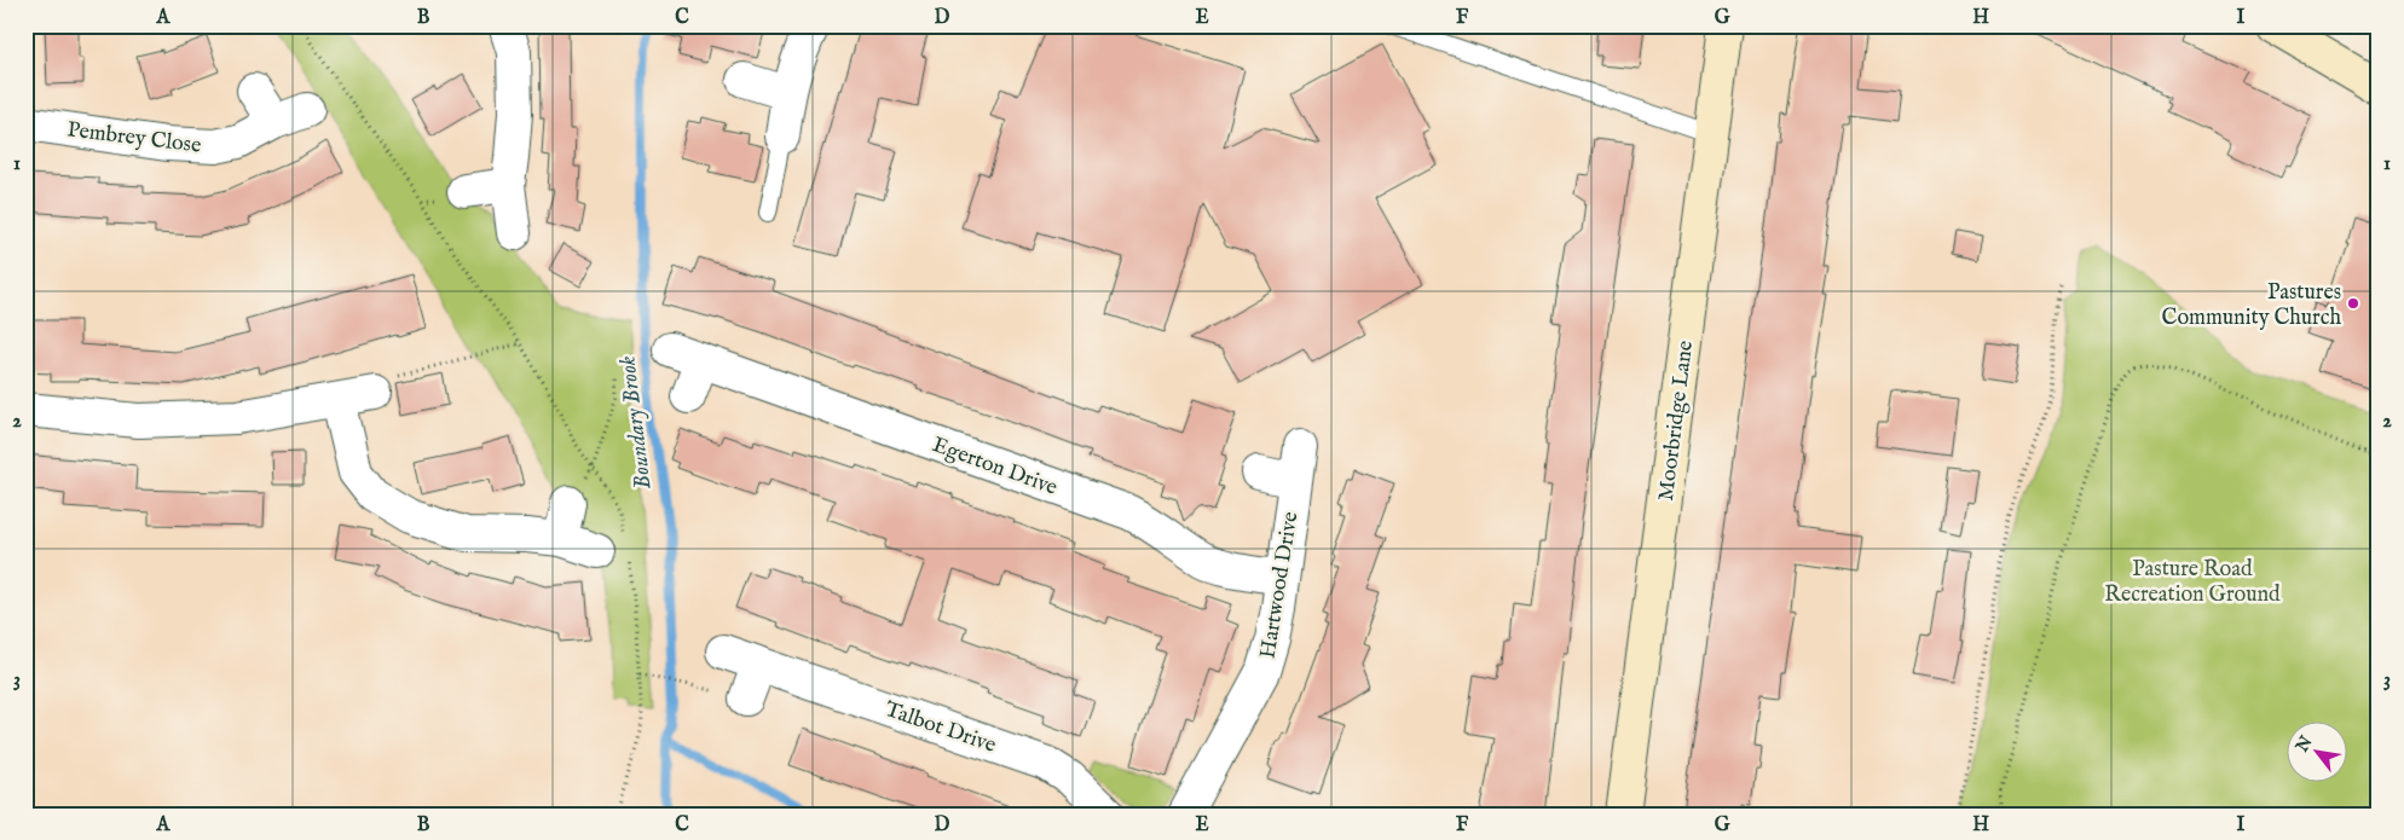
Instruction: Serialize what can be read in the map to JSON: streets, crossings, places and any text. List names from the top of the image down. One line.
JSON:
{"streets":{"street":["Pembrey Close","Moorbridge Lane","Egerton Drive","Hartwood Drive","Talbot Drive"]},"crossings":[["Egerton Drive","Hartwood Drive"]],"water":["Boundary Brook"],"parks":["Pasture Road Recreation Ground"],"places":["Pastures Community Church"],"north":"top left","grid":{"columns":["A","B","C","D","E","F","G","H","I"],"rows":["1","2","3"]}}
